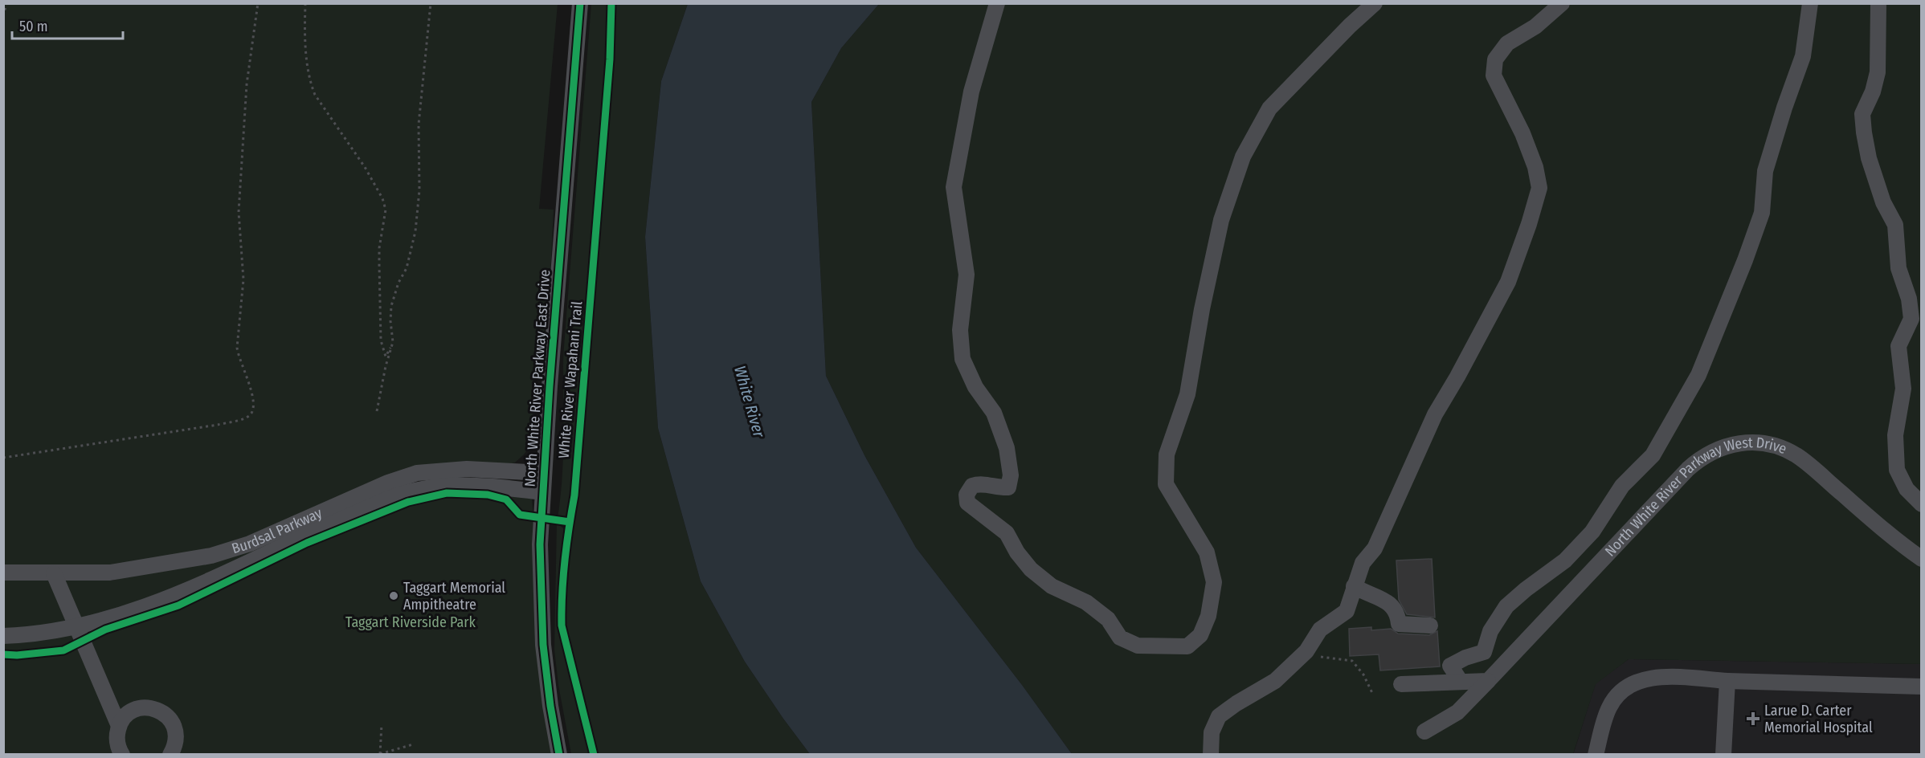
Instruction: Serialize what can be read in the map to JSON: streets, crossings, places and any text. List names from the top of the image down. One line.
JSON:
{"streets":{"street":["North White River Parkway East Drive","North White River Parkway West Drive","Burdsal Parkway"],"cycle path":["White River Wapahani Trail"]},"crossings":[["North White River Parkway East Drive","Burdsal Parkway"]],"water":["White River"],"parks":["Taggart Riverside Park"],"places":{"other":["Taggart Memorial Ampitheatre"],"health":["Larue D. Carter Memorial Hospital"]},"scale_bar":"50 m"}
